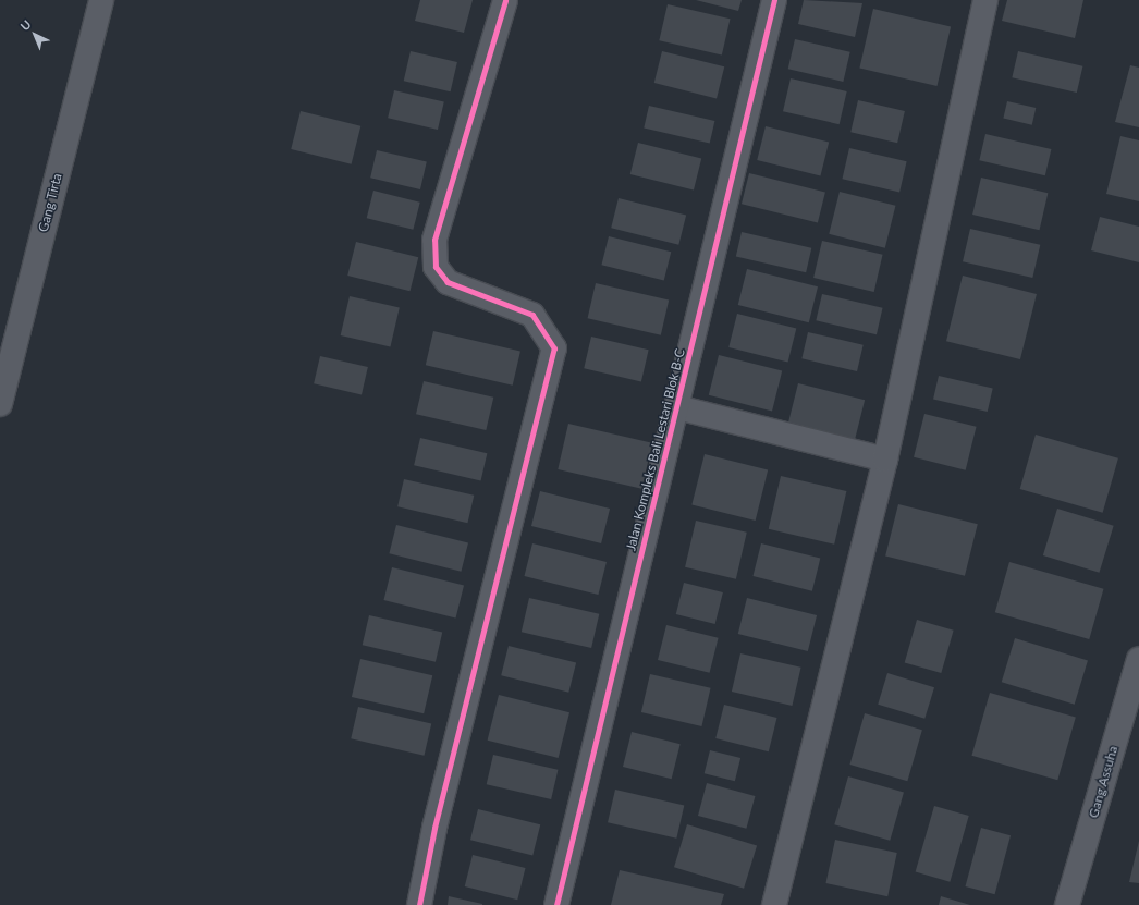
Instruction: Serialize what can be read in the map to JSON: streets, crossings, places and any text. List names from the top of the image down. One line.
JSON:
{"streets":{"street":["Gang Tirta","Jalan Kompleks Bali Lestari Blok B-C","Gang Assuha"]},"north":"top left"}
